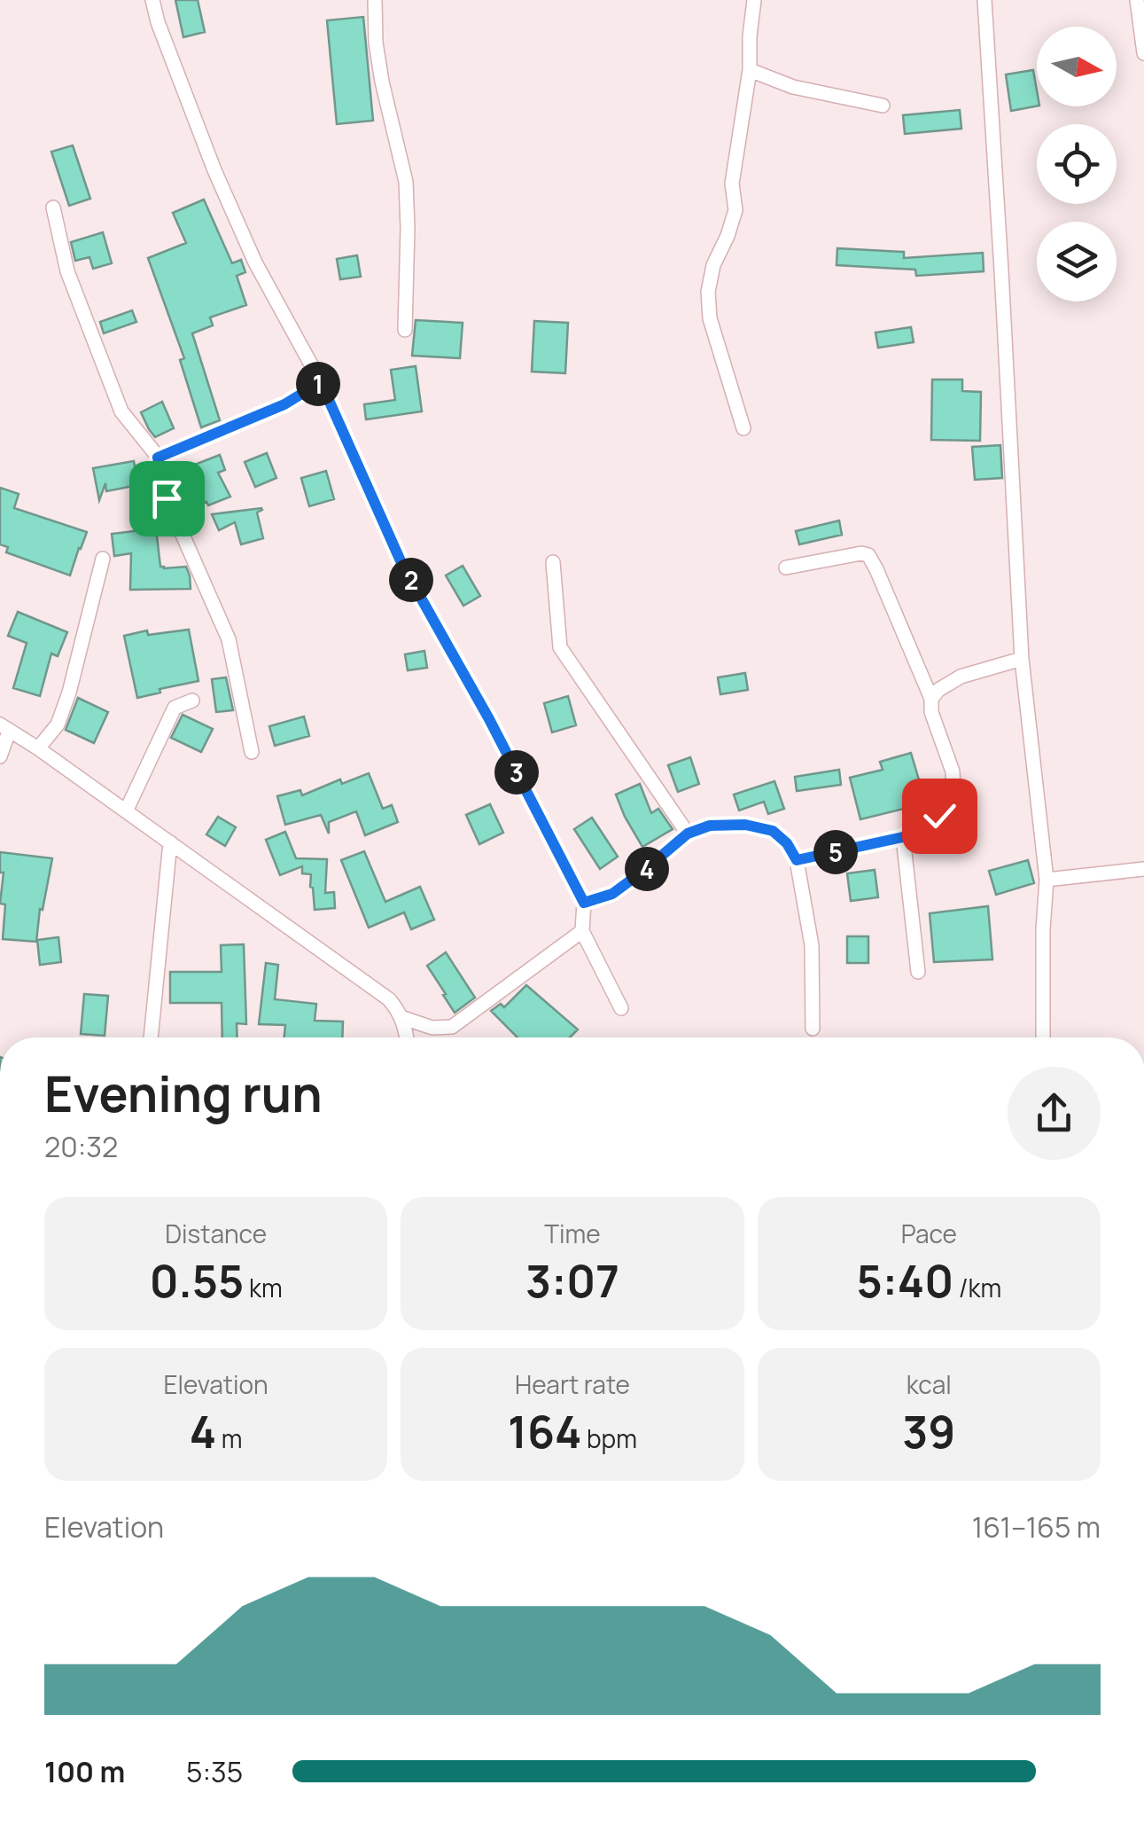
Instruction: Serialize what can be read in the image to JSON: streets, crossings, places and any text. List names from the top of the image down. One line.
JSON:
{"north":"right","page":{"pins":["1","2","3","5","4"],"heading":["Evening run","20:32"],"stats":[["Distance","0.55 km"],["Time","3:07"],["Pace","5:40 /km"],["Elevation","4 m"],["Heart rate","164 bpm"],["kcal","39"]],"chart":["Elevation","161–165 m"],"list":[{"name":"100 m","note":"5:35"}]}}
